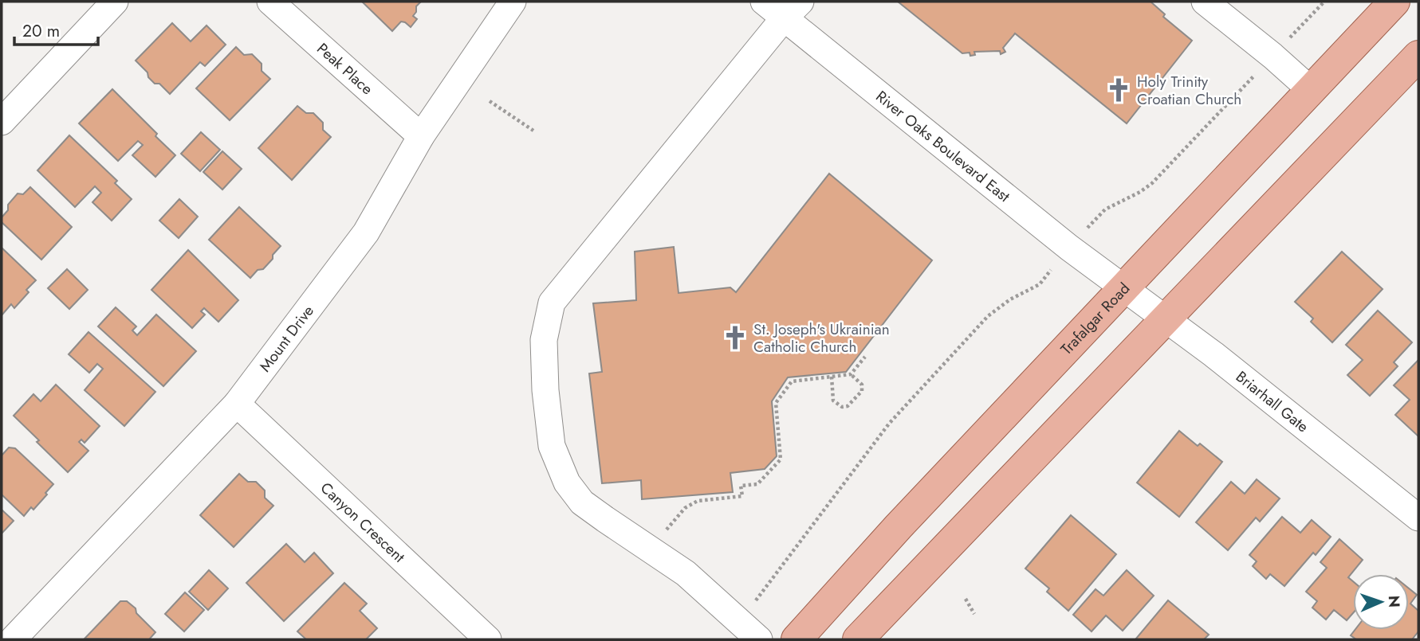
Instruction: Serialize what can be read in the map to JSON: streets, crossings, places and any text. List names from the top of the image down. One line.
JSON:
{"streets":{"main road":["Trafalgar Road"],"street":["Peak Place","River Oaks Boulevard East","Mount Drive","Briarhall Gate","Canyon Crescent"]},"crossings":[["Peak Place","Mount Drive"],["River Oaks Boulevard East","Trafalgar Road"],["River Oaks Boulevard East","Briarhall Gate"],["Trafalgar Road","Briarhall Gate"],["Mount Drive","Canyon Crescent"]],"places":{"church":["Holy Trinity Croatian Church","St. Joseph's Ukrainian Catholic Church"]},"scale_bar":"20 m","north":"right"}
